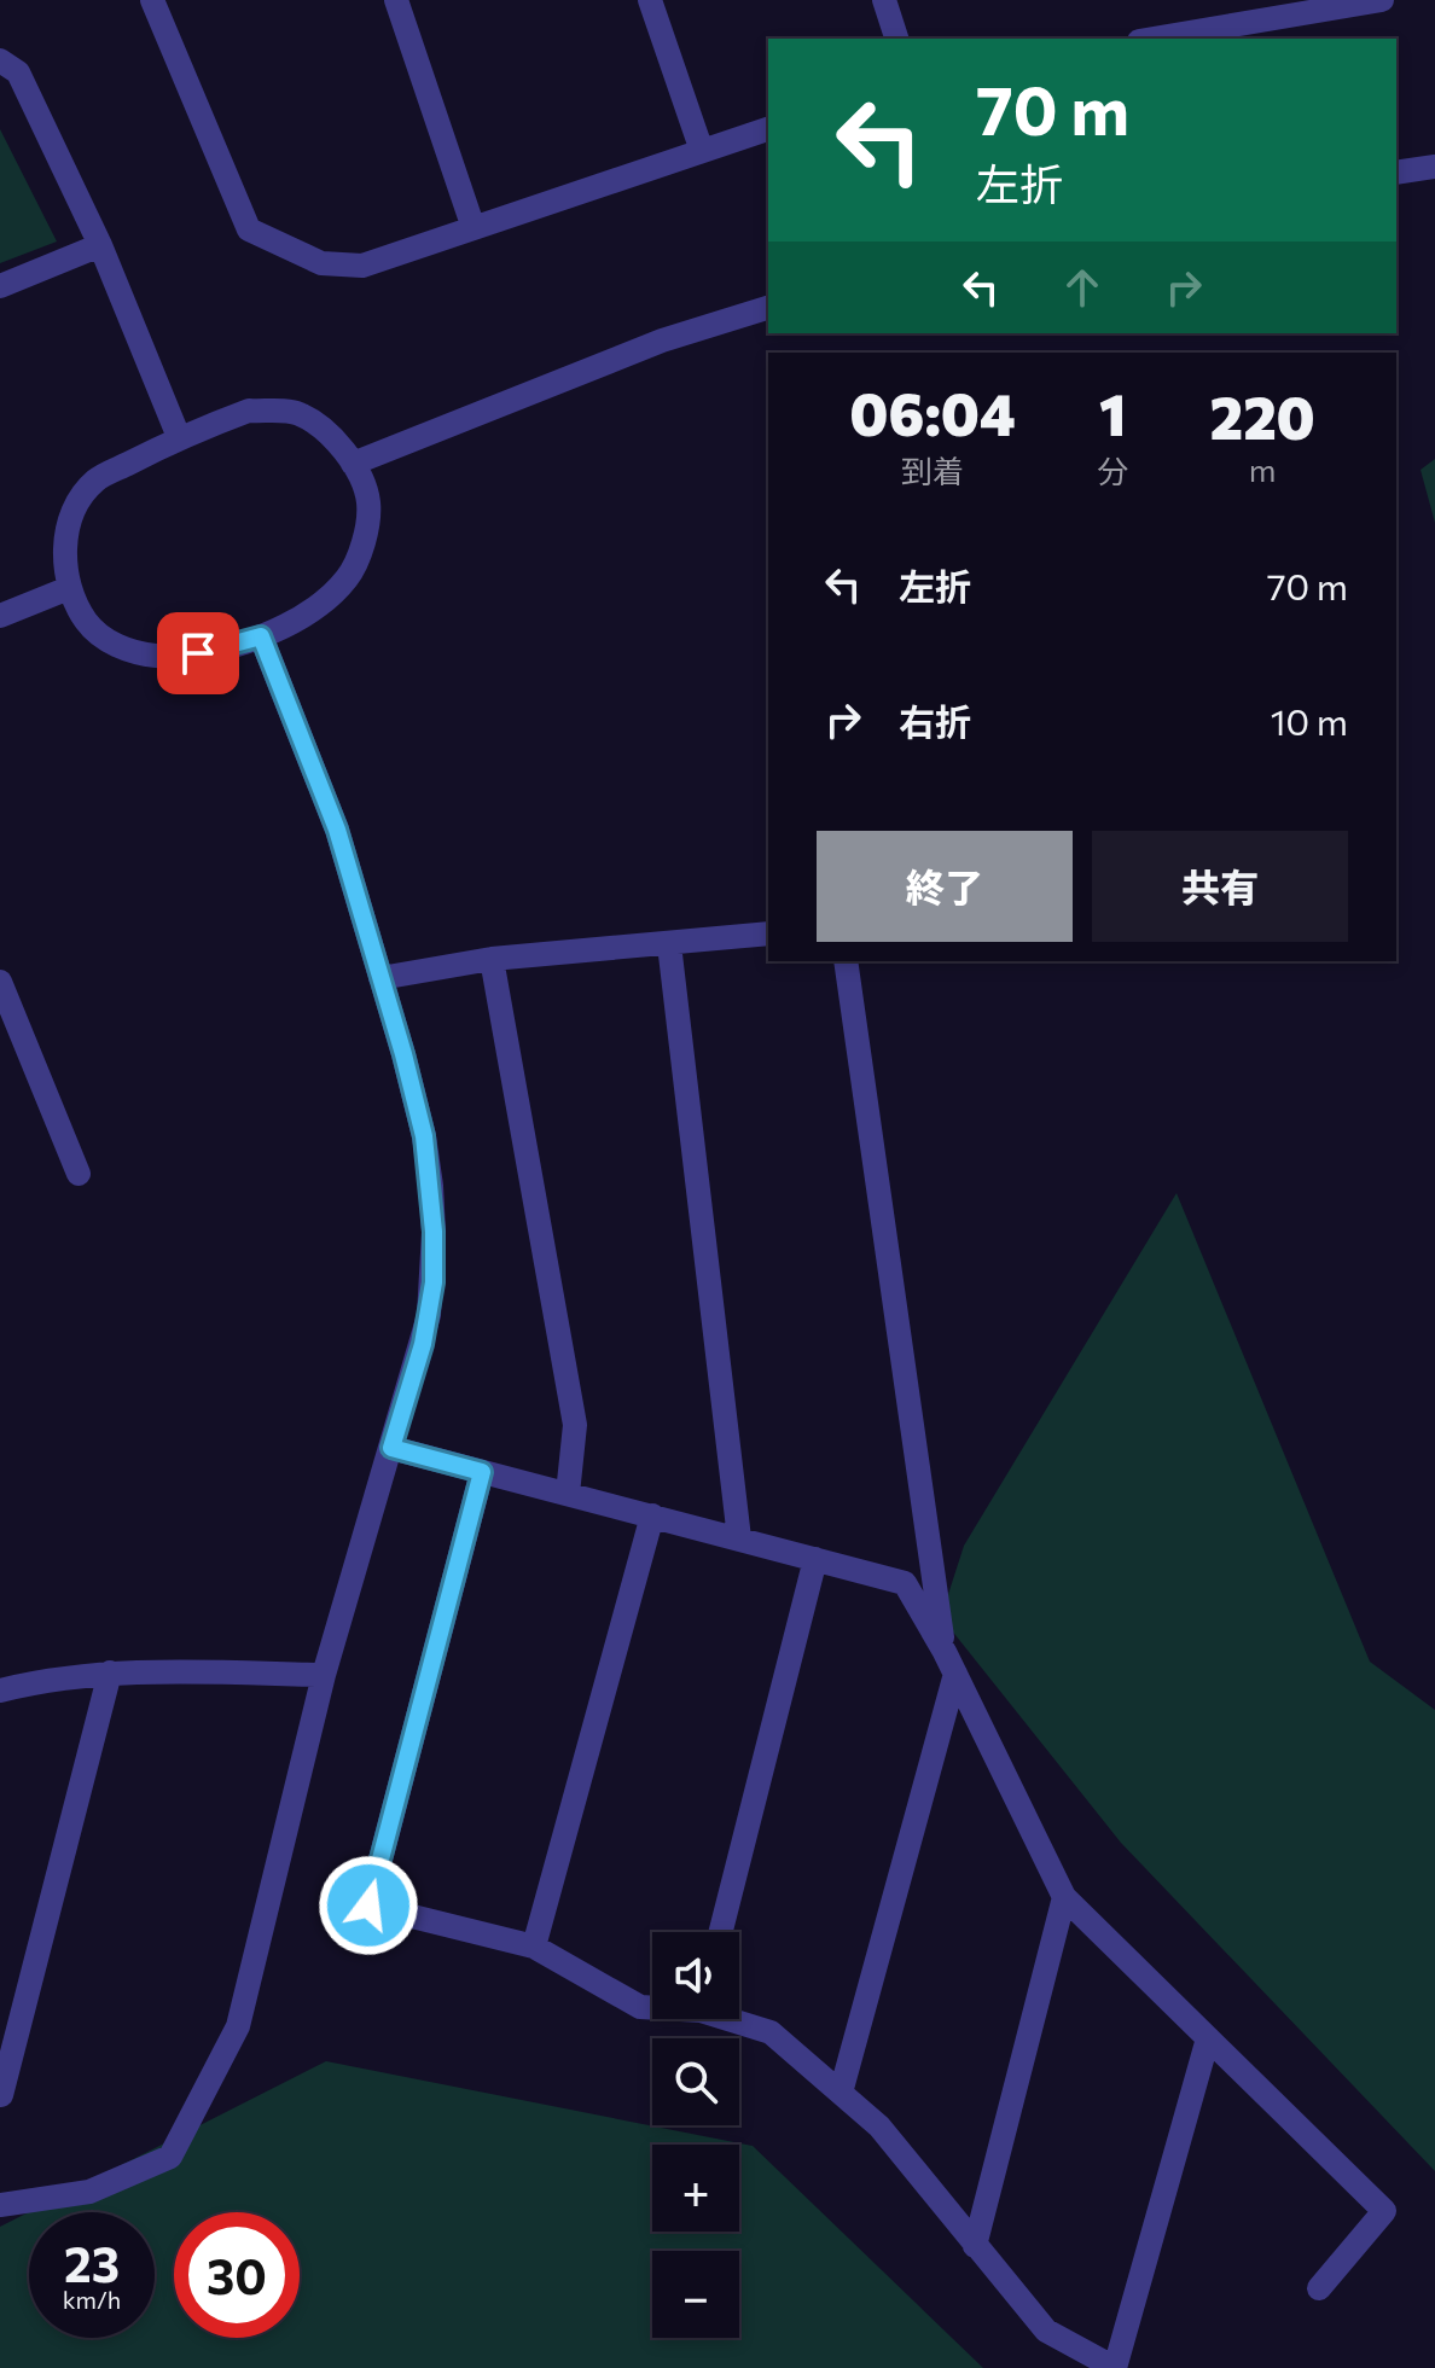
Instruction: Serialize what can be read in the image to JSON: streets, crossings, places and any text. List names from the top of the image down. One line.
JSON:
{"page":{"turn":["70 m","左折"],"eta":["06:04","到着","1","分","220","m"],"list":[{"name":"左折","value":"70 m"},{"name":"右折","value":"10 m"}],"buttons":["終了","共有"],"map_buttons":["+","−"],"speed":"23 km/h","limit":"30"}}
